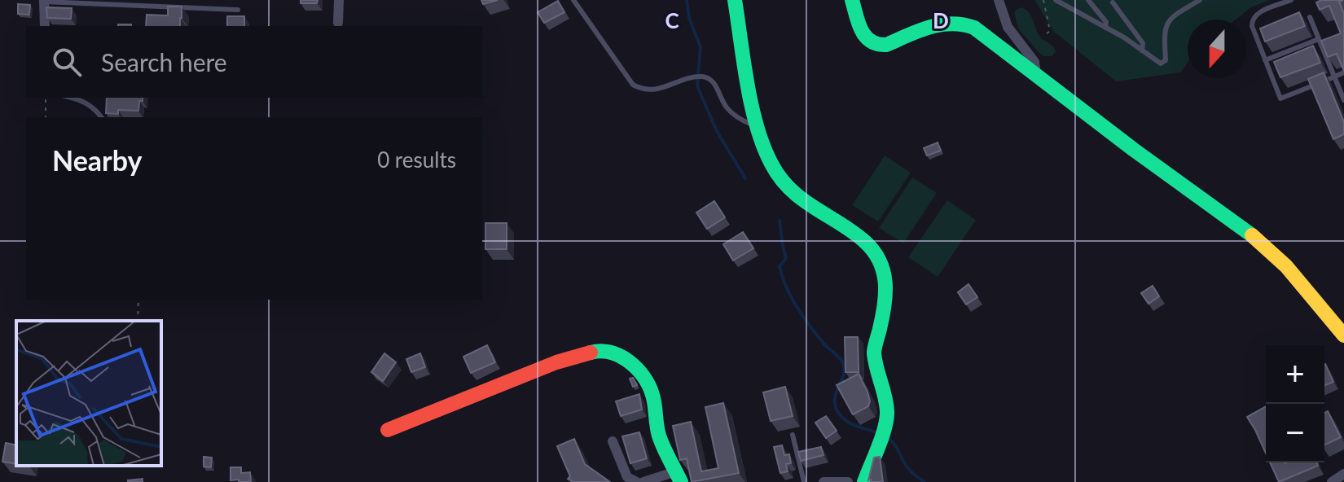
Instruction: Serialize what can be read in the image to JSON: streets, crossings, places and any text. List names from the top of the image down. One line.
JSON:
{"north":"bottom","page":{"search":"Search here","heading":["Nearby","0 results"],"map_buttons":["+","−"]},"grid":{"columns":["C","D"]}}
